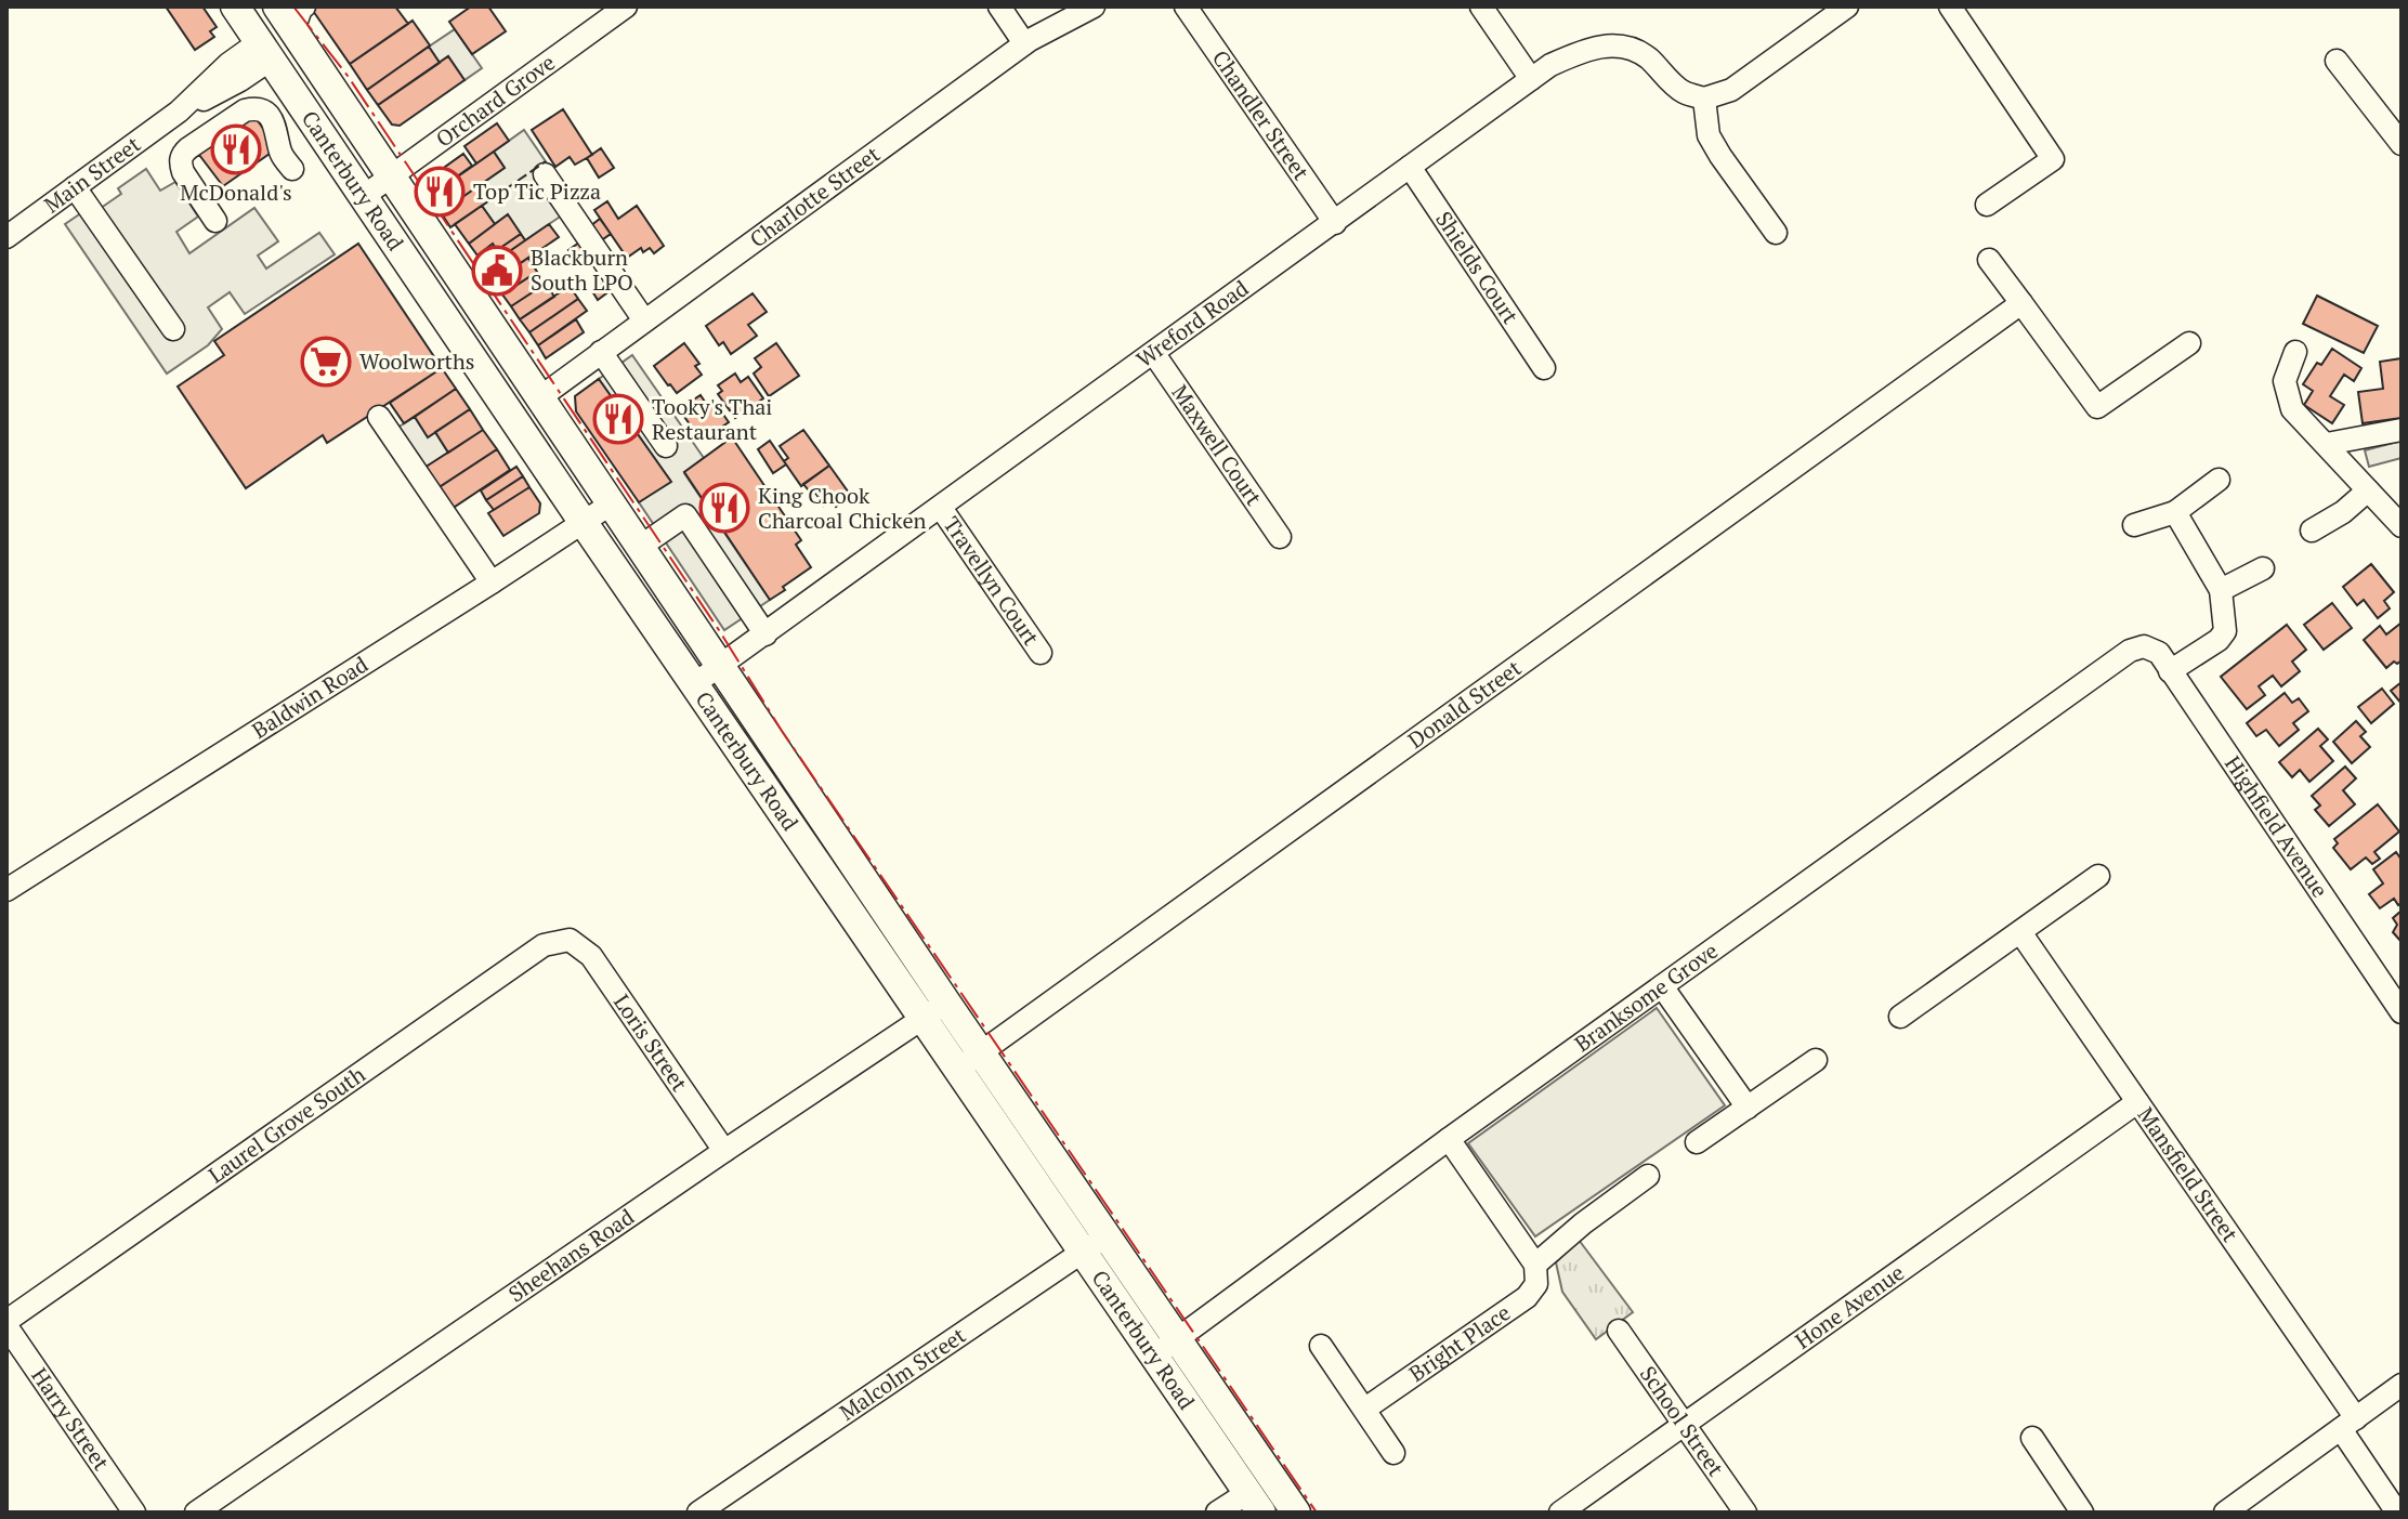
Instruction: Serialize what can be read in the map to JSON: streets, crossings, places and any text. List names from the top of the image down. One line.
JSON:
{"streets":{"main road":["Canterbury Road"],"street":["Orchard Grove","Chandler Street","Main Street","Charlotte Street","Shields Court","Wreford Road","Maxwell Court","Travellyn Court","Baldwin Road","Donald Street","Highfield Avenue","Branksome Grove","Loris Street","Laurel Grove South","Mansfield Street","Sheehans Road","Hone Avenue","Bright Place","Malcolm Street","Harry Street","School Street"]},"crossings":[["Orchard Grove","Canterbury Road"],["Chandler Street","Wreford Road"],["Main Street","Canterbury Road"],["Canterbury Road","Charlotte Street"],["Canterbury Road","Wreford Road"],["Canterbury Road","Baldwin Road"],["Canterbury Road","Donald Street"],["Canterbury Road","Branksome Grove"],["Canterbury Road","Sheehans Road"],["Canterbury Road","Malcolm Street"],["Shields Court","Wreford Road"],["Wreford Road","Maxwell Court"],["Wreford Road","Travellyn Court"],["Highfield Avenue","Branksome Grove"],["Loris Street","Laurel Grove South"],["Loris Street","Sheehans Road"],["Laurel Grove South","Harry Street"],["Mansfield Street","Hone Avenue"],["Hone Avenue","School Street"]],"places":{"restaurant":["McDonald's","Top Tic Pizza","Tooky's Thai Restaurant","King Chook Charcoal Chicken"],"public building":["Blackburn South LPO"],"supermarket":["Woolworths"]}}
